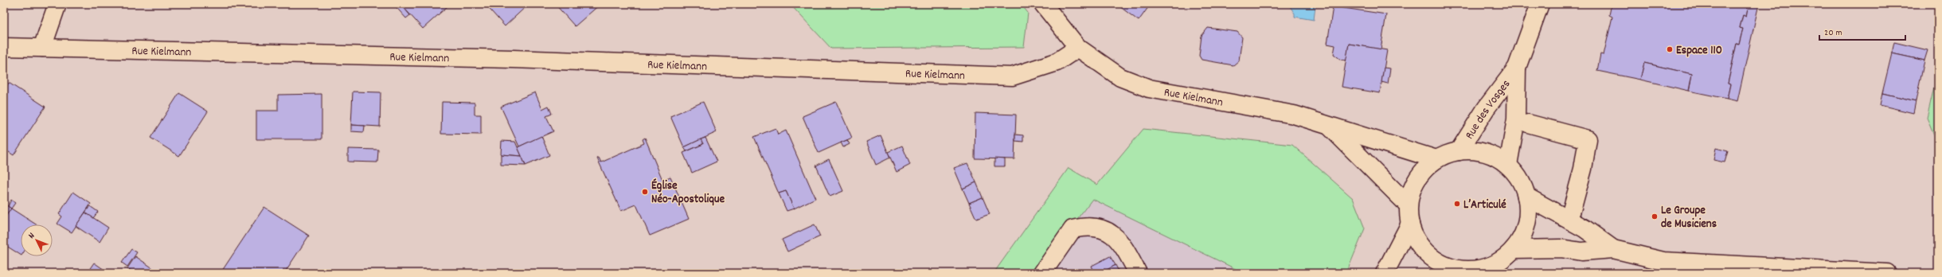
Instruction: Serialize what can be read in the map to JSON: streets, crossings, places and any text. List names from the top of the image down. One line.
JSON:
{"streets":{"street":["Rue Kielmann","Rue des Vosges"]},"crossings":[["Rue Kielmann","Rue des Vosges"]],"places":["Espace 110","Église Néo-Apostolique","L’Articulé","Le Groupe de Musiciens"],"scale_bar":"20 m","north":"top left"}
